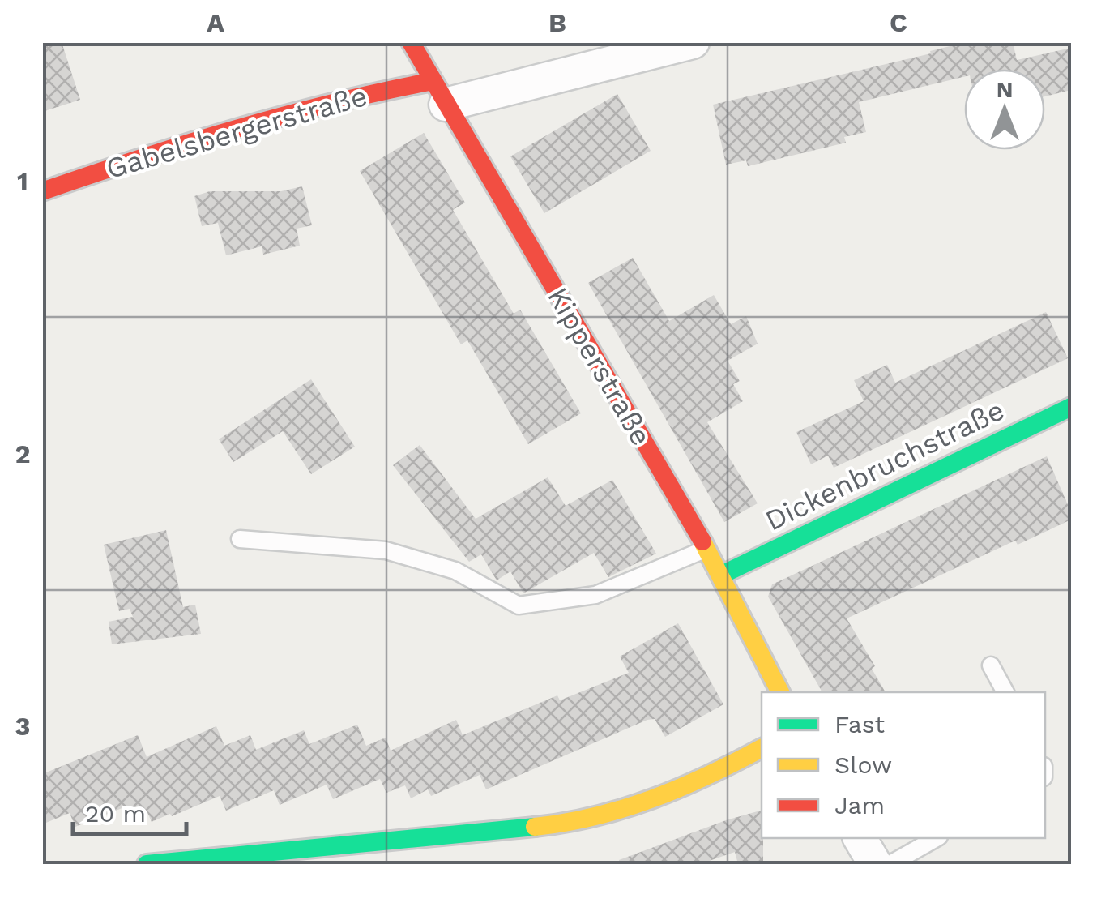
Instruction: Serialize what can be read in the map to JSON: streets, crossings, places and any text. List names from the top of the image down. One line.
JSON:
{"streets":{"street":["Gabelsbergerstraße","Kipperstraße","Dickenbruchstraße"]},"crossings":[["Gabelsbergerstraße","Kipperstraße"],["Kipperstraße","Dickenbruchstraße"]],"legend":["Fast","Slow","Jam"],"scale_bar":"20 m","north":"top","grid":{"columns":["A","B","C"],"rows":["1","2","3"]}}
